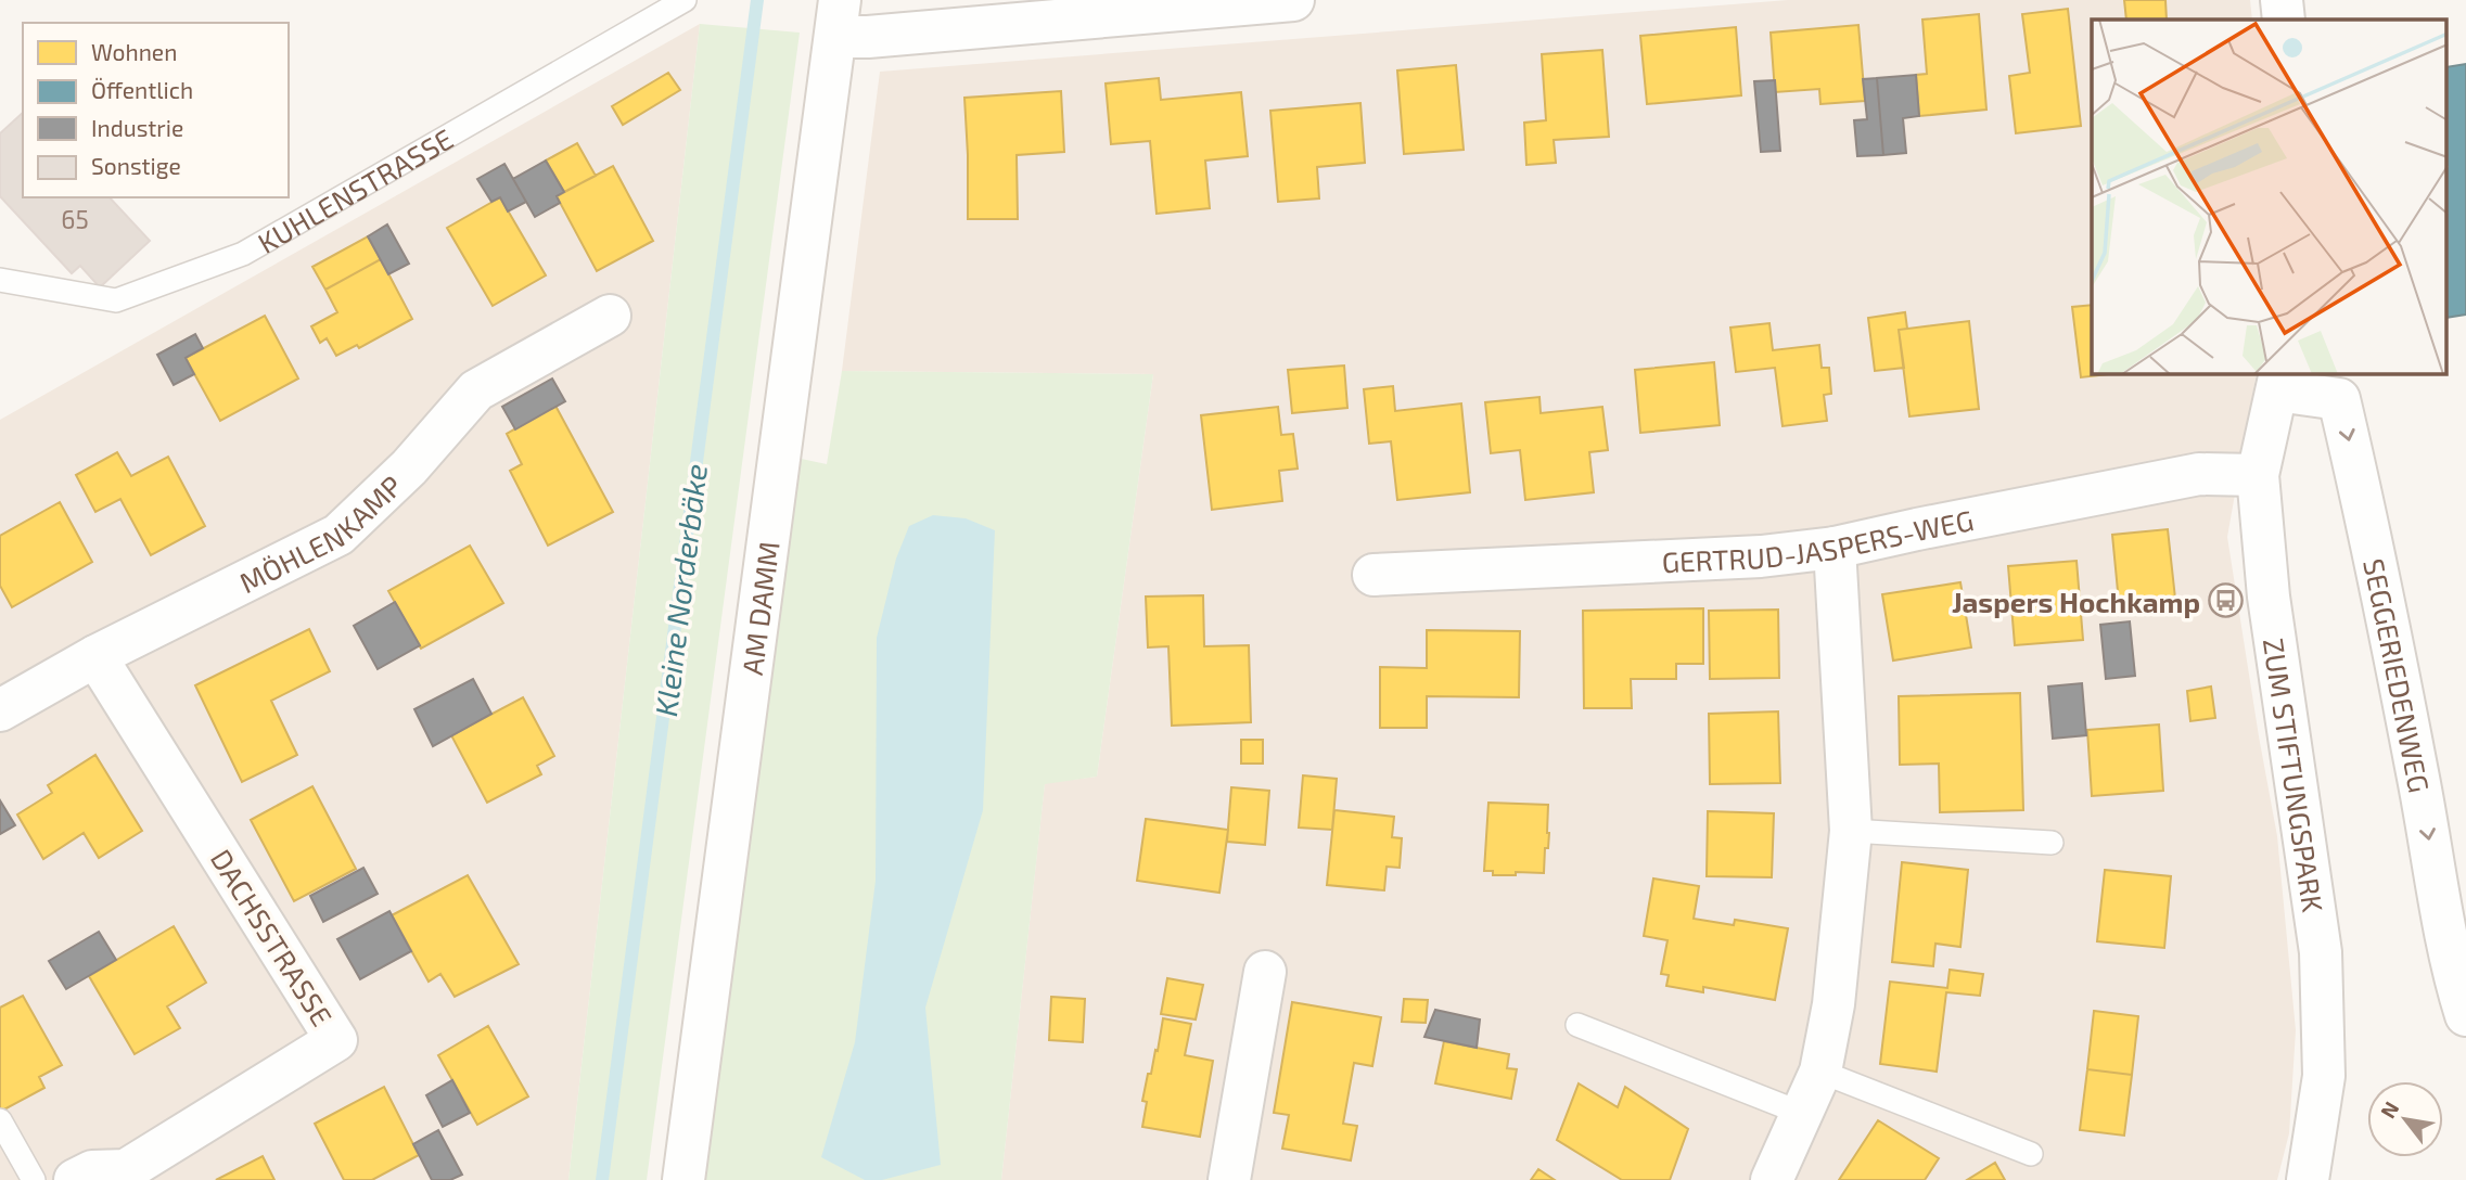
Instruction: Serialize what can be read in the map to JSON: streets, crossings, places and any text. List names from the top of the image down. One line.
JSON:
{"streets":{"street":["MÖHLENKAMP","GERTRUD-JASPERS-WEG","AM DAMM","SEGGERIEDENWEG","ZUM STIFTUNGSPARK","DACHSSTRASSE"],"lane":["KUHLENSTRASSE"]},"crossings":[["MÖHLENKAMP","DACHSSTRASSE"],["GERTRUD-JASPERS-WEG","ZUM STIFTUNGSPARK"],["SEGGERIEDENWEG","ZUM STIFTUNGSPARK"]],"one_way":["SEGGERIEDENWEG"],"water":["Kleine Norderbäke"],"places":{"bus stop":["Jaspers Hochkamp"]},"house_numbers":["65"],"legend":["Wohnen","Öffentlich","Industrie","Sonstige"],"north":"top left"}
